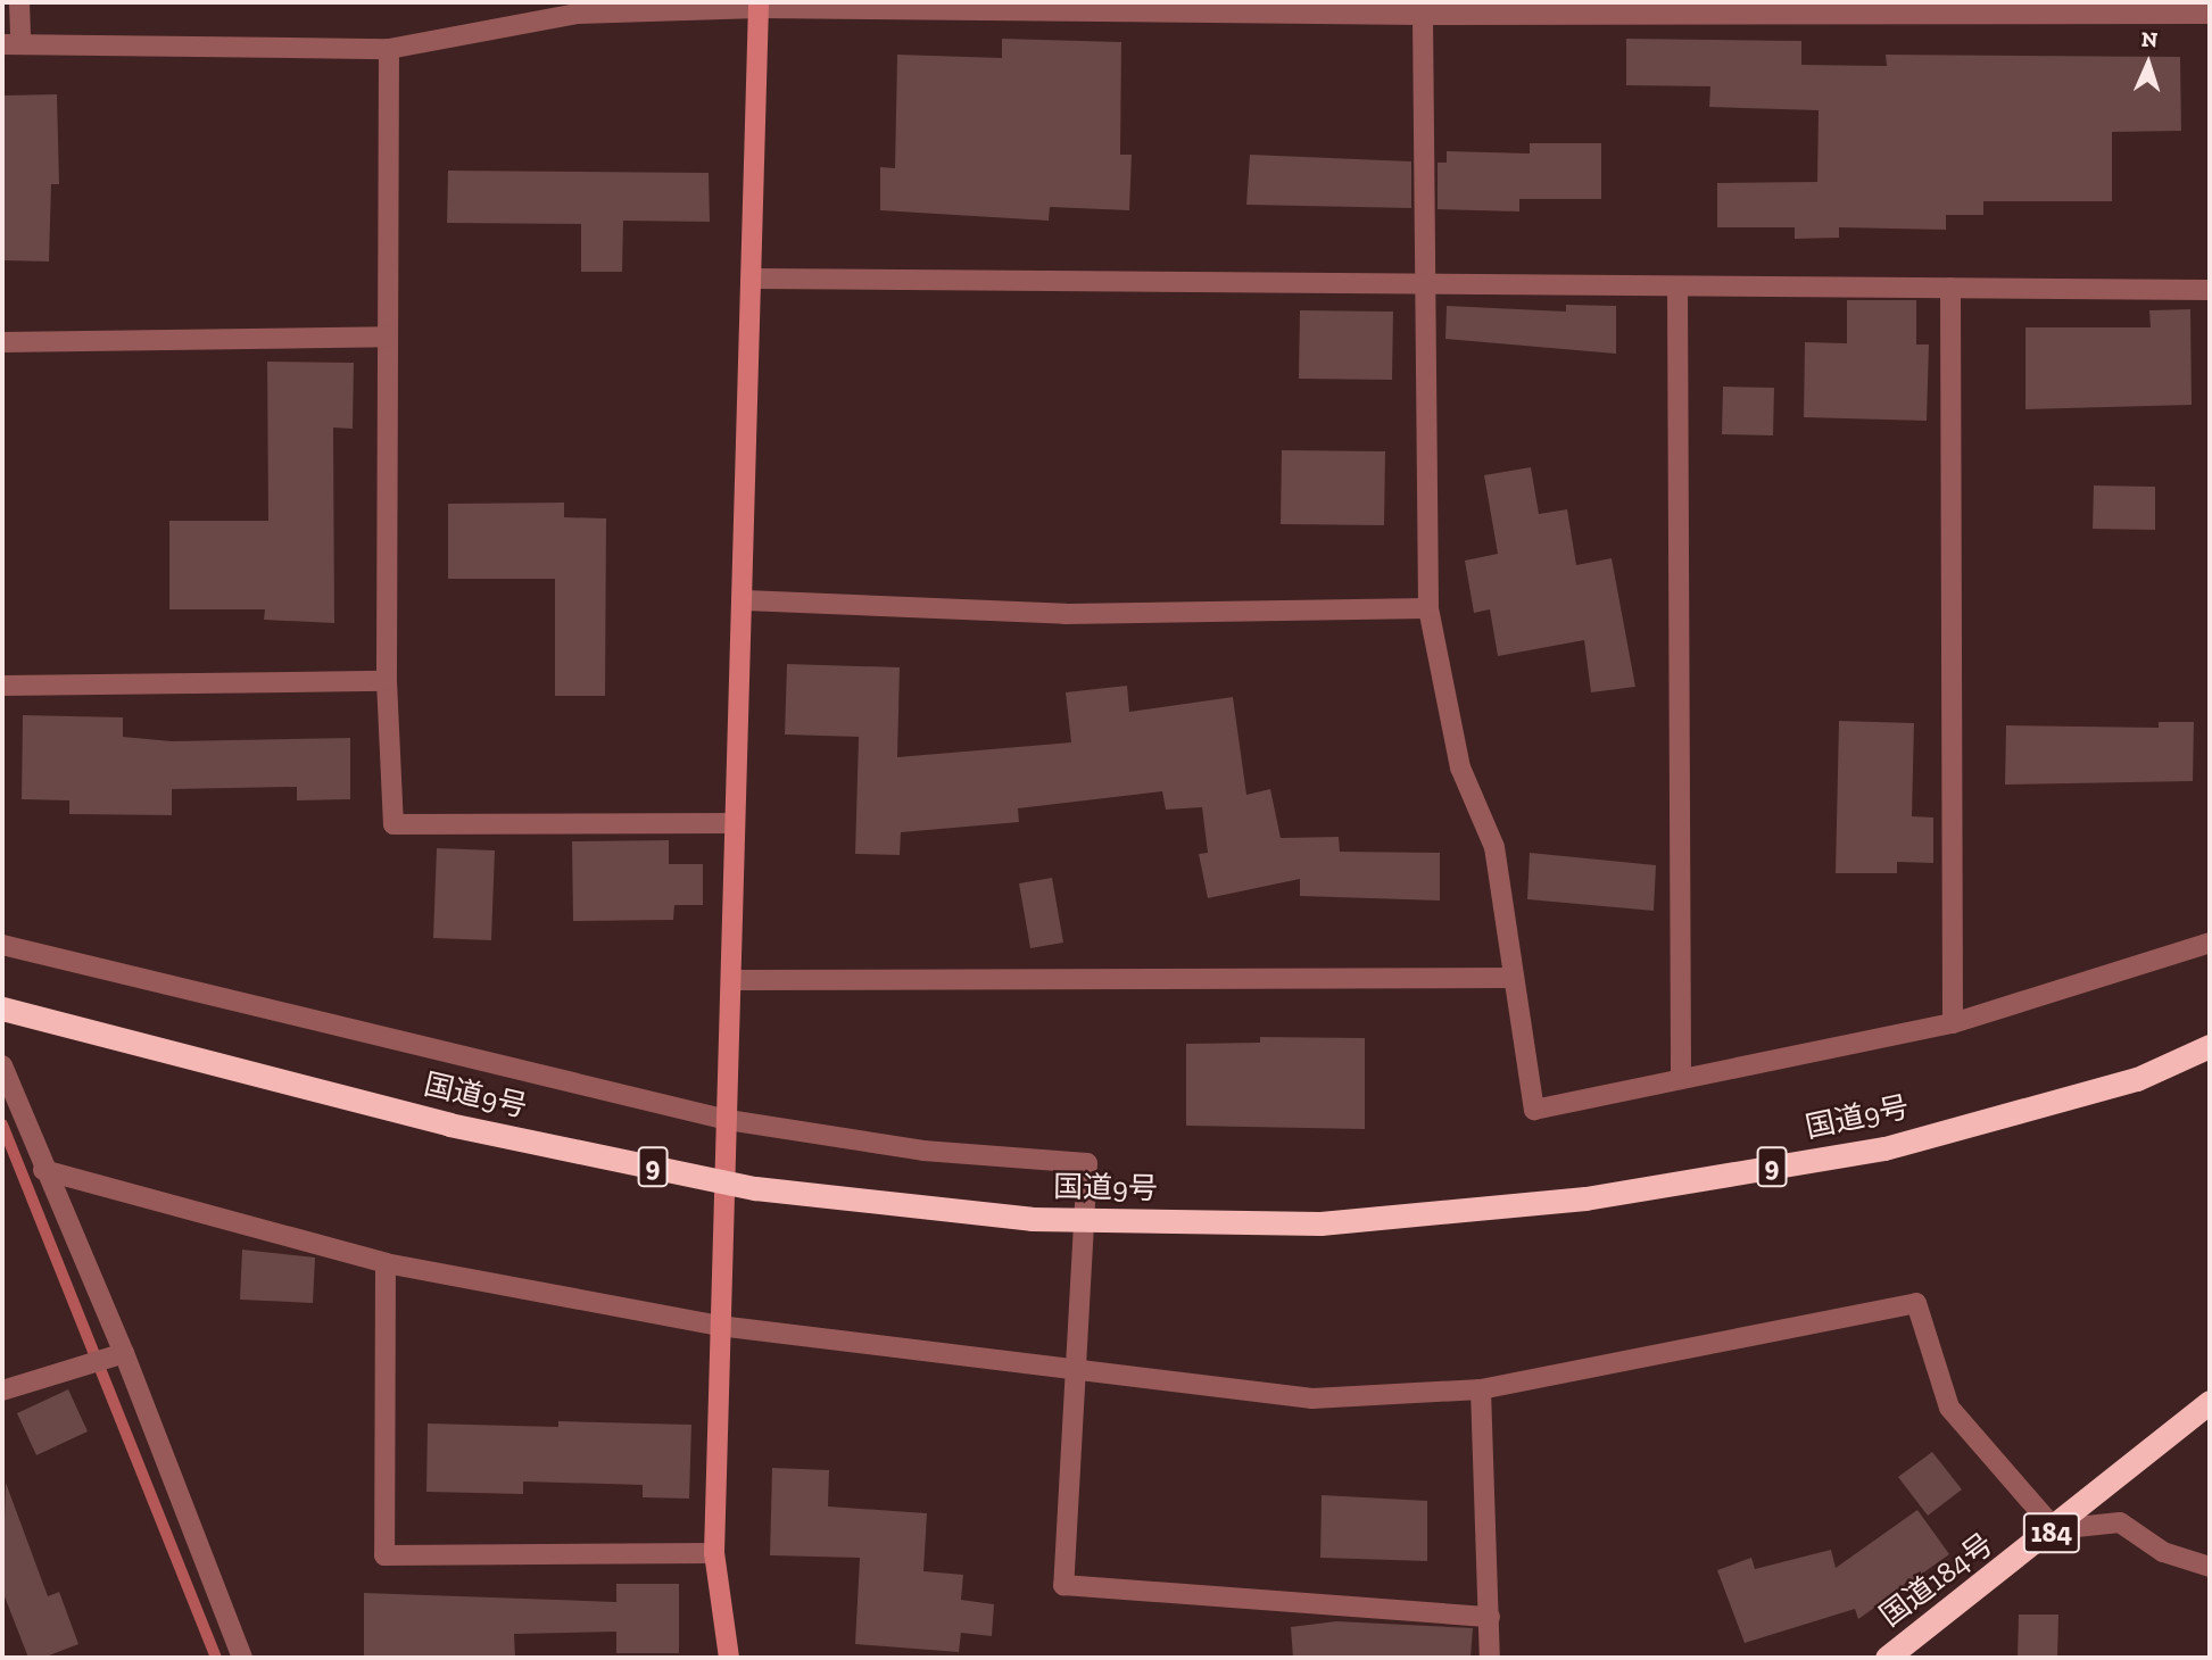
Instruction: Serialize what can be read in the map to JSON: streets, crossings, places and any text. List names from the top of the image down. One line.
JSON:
{"streets":{"highway":["国道9号","9","184","国道184号"]},"north":"top"}
